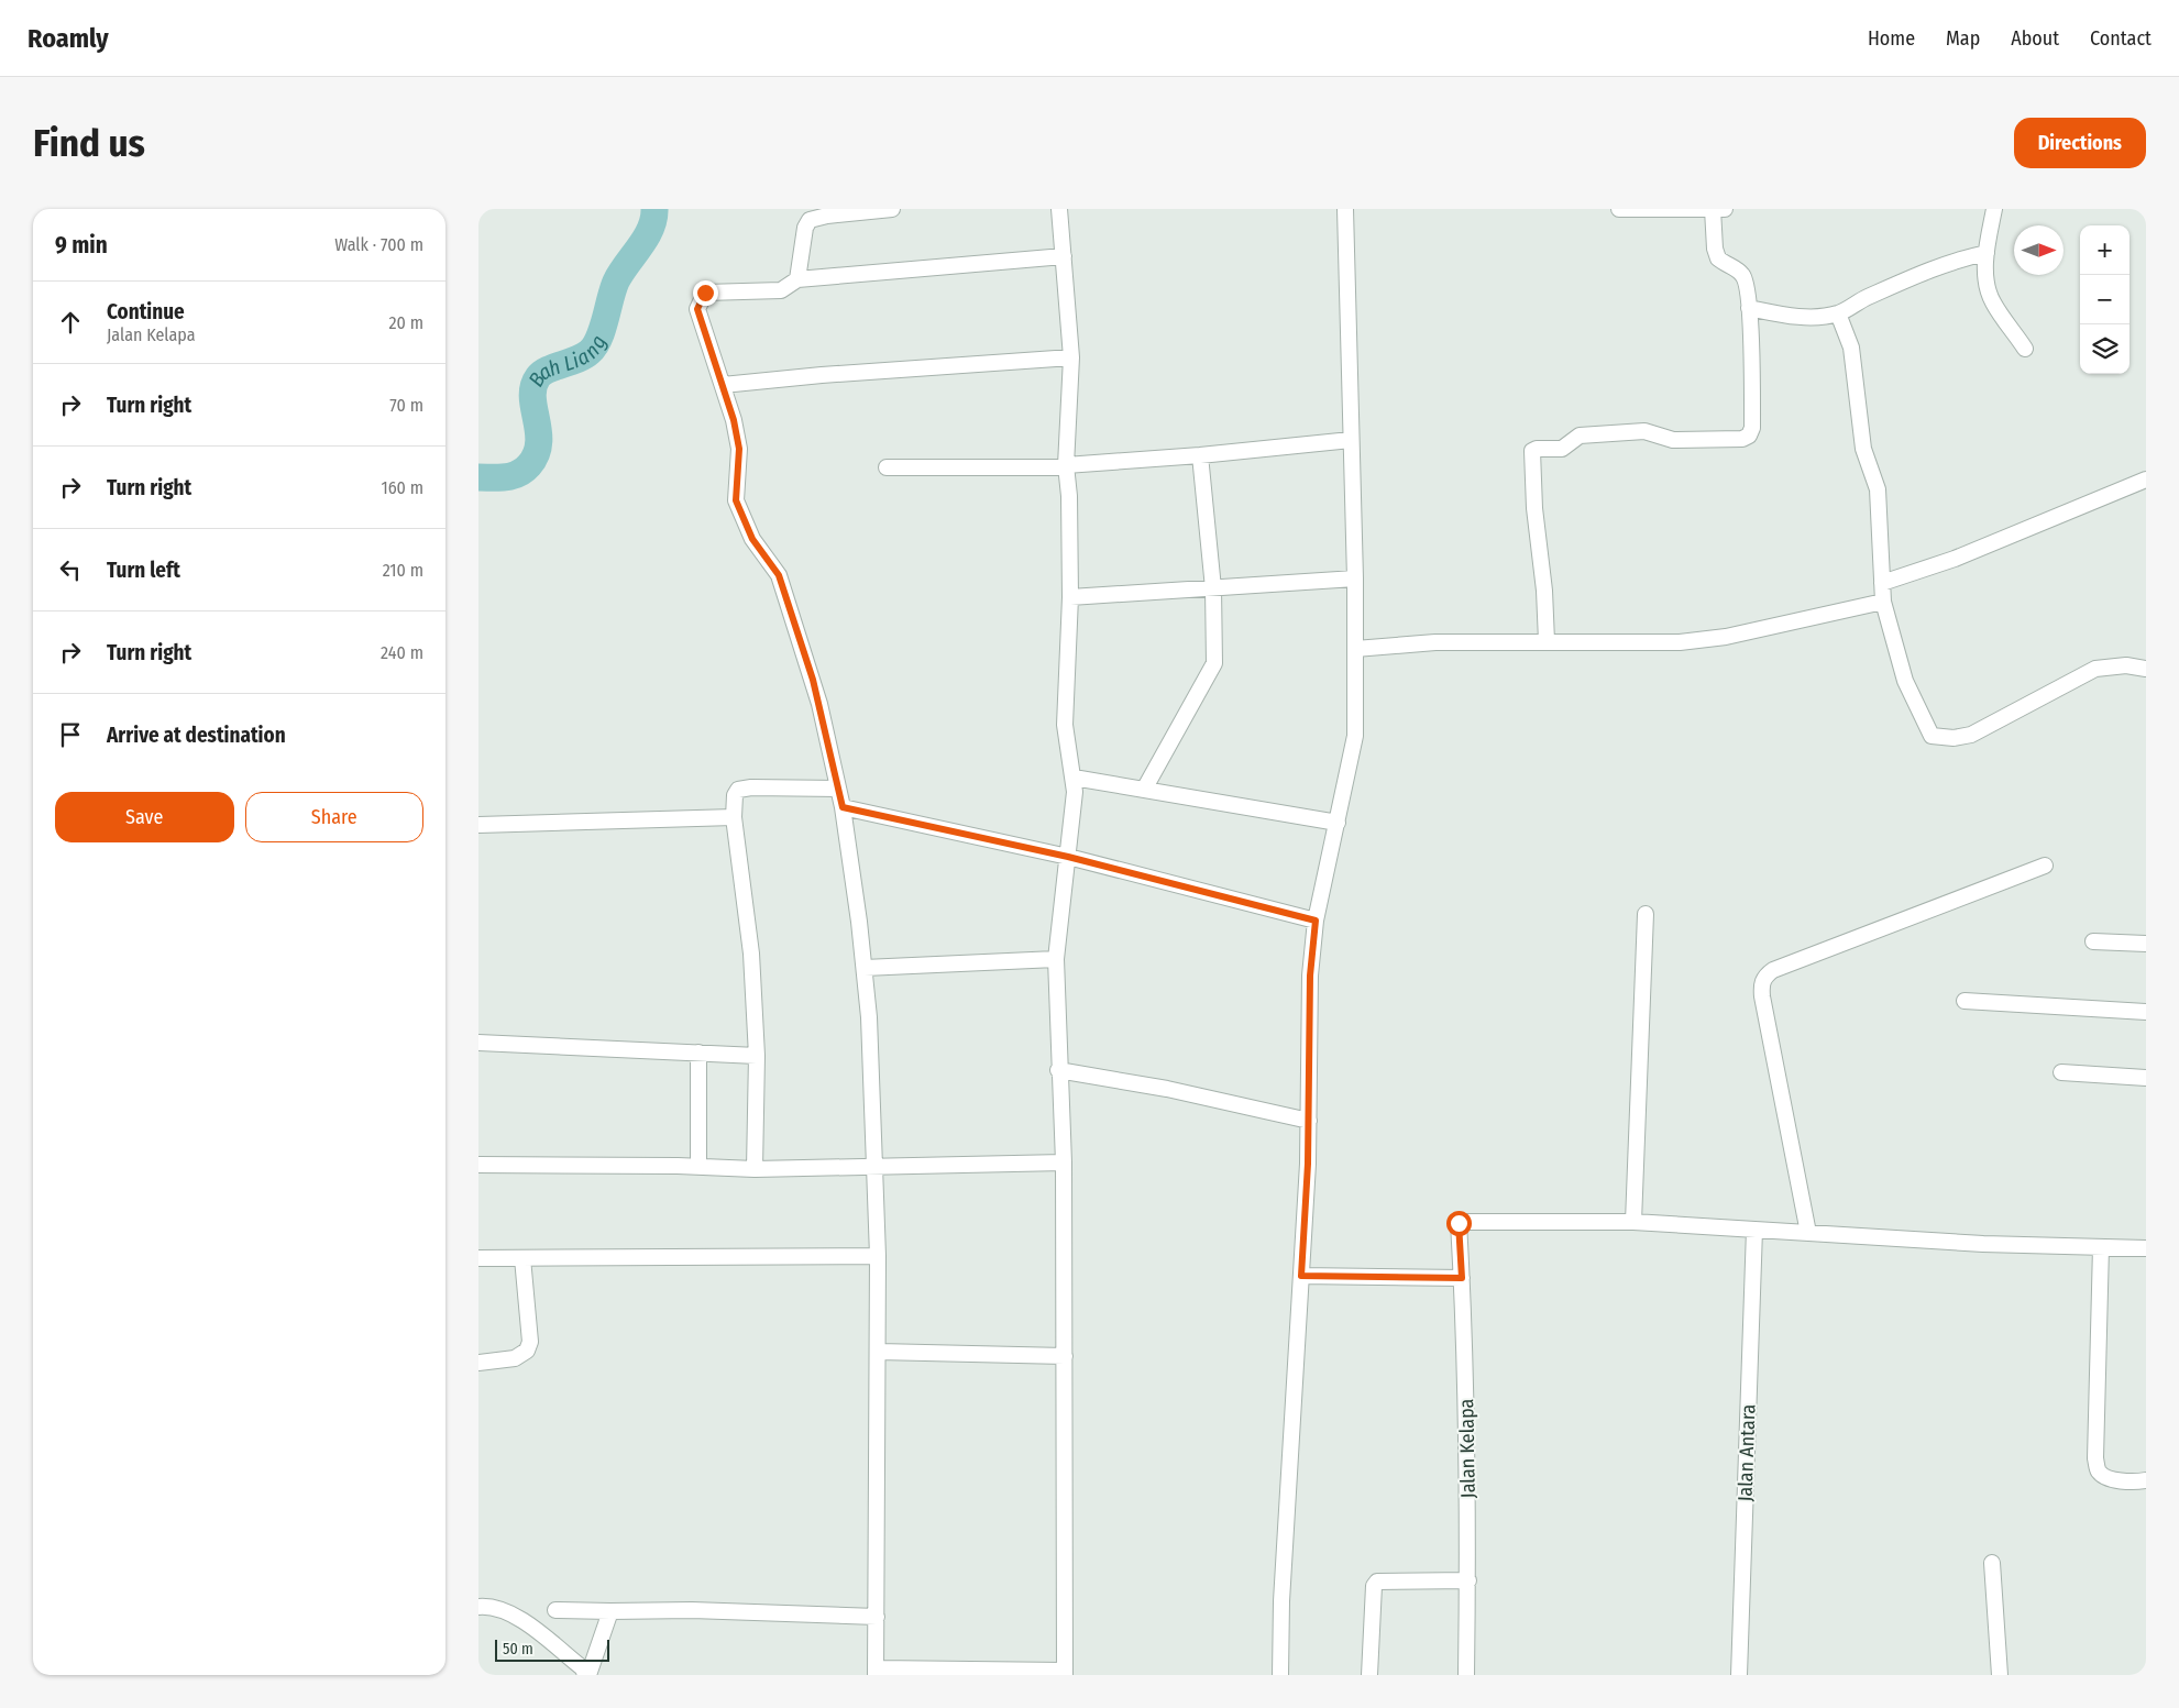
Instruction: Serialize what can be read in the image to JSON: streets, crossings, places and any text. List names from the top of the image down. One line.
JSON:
{"streets":{"street":["Jalan Kelapa","Jalan Antara"]},"water":["Bah Liang"],"scale_bar":"50 m","north":"right","page":{"header":"Roamly","nav":["Home","Map","About","Contact"],"buttons":["Directions",["Save","Share"]],"title":"Find us","heading":["9 min","Walk · 700 m"],"map_buttons":["+","−"],"list":[["Continue","Jalan Kelapa","20 m"],["Turn right","70 m"],["Turn right","160 m"],["Turn left","210 m"],["Turn right","240 m"],"Arrive at destination"],"scale":"50 m"}}
